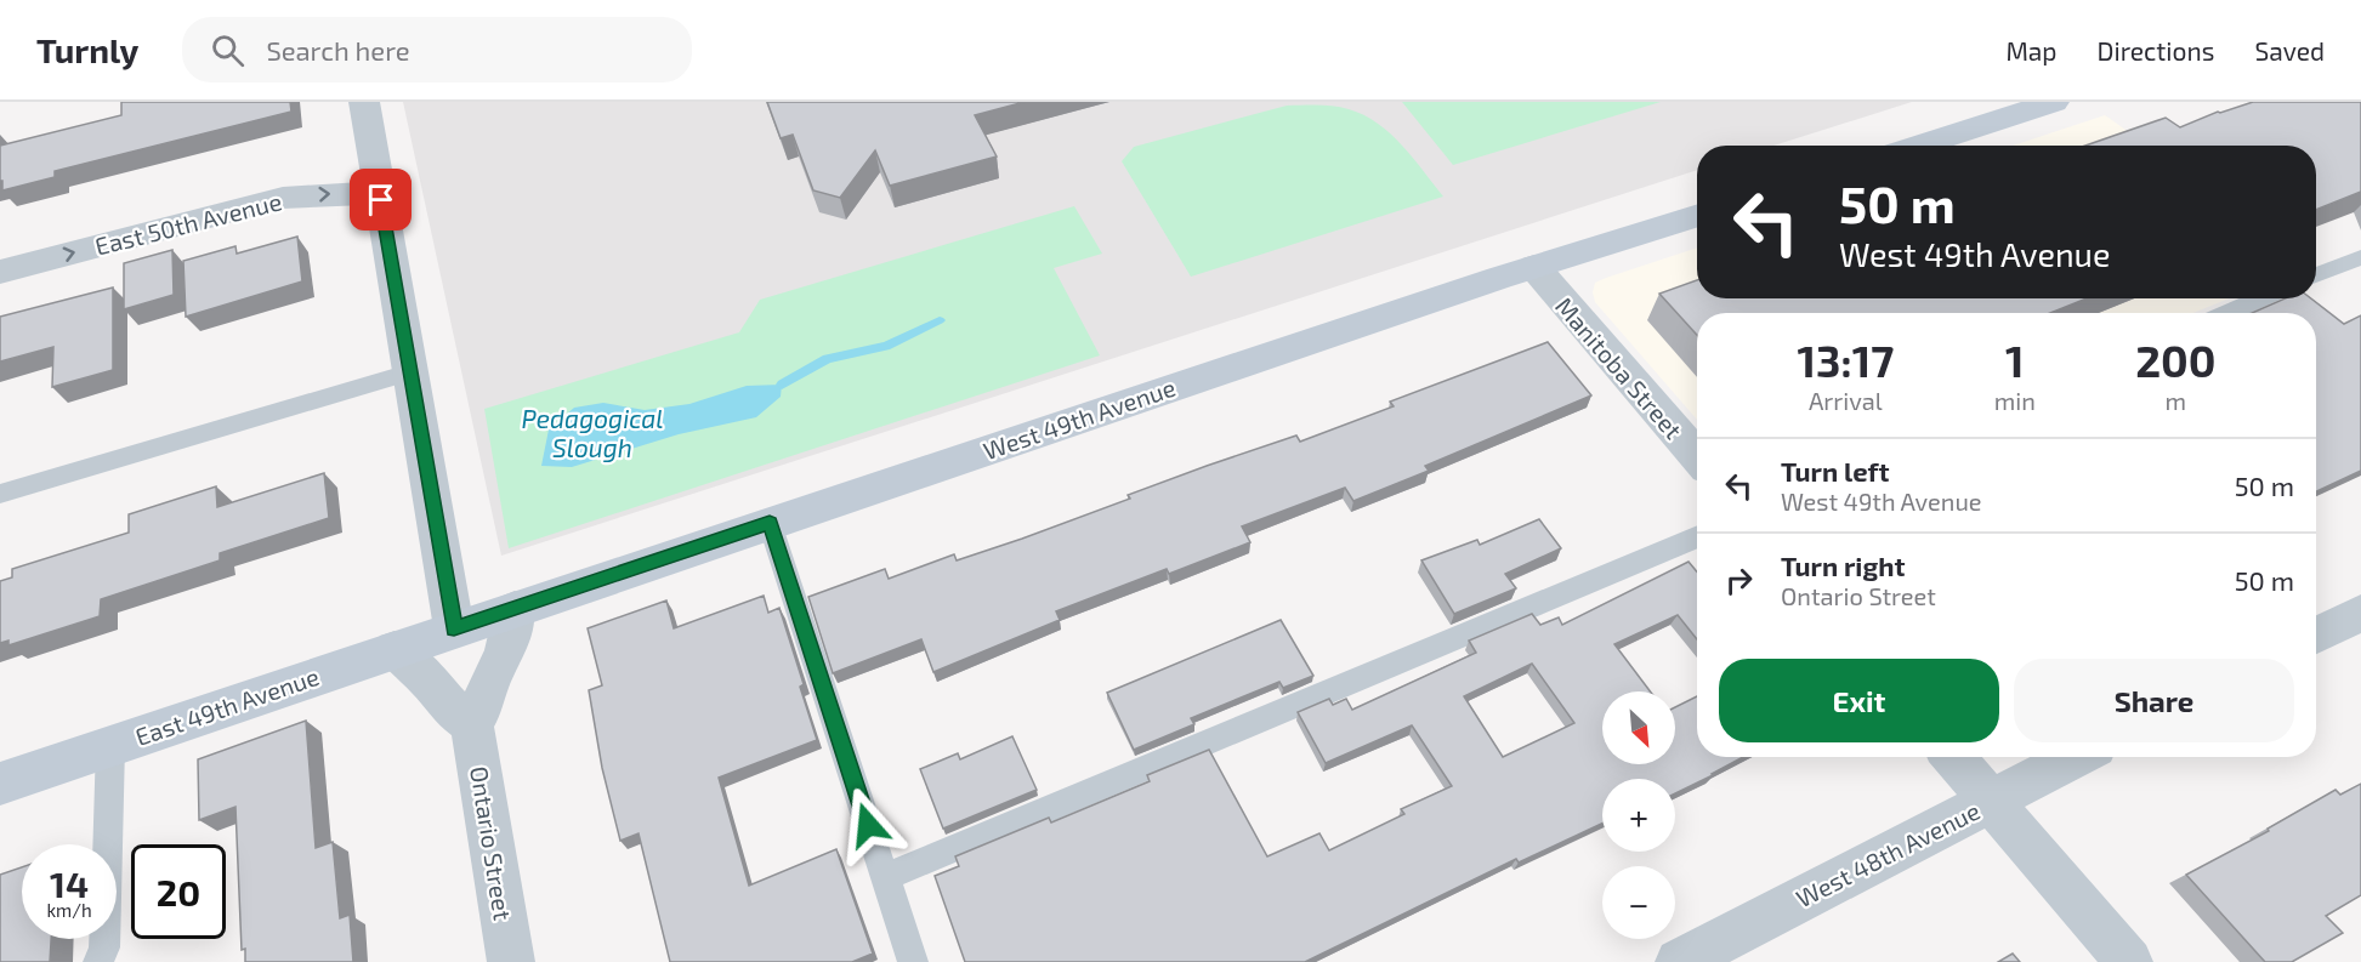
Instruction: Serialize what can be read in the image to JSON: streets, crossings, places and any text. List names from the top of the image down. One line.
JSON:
{"streets":{"street":["East 50th Avenue","Manitoba Street","West 49th Avenue","East 49th Avenue","Ontario Street","West 48th Avenue"]},"crossings":[["Manitoba Street","West 49th Avenue"],["West 49th Avenue","East 49th Avenue"]],"one_way":["East 50th Avenue"],"water":["Pedagogical Slough"],"north":"bottom right","page":{"header":"Turnly","search":"Search here","nav":["Map","Directions","Saved"],"turn":["50 m","West 49th Avenue"],"eta":["13:17","Arrival","1","min","200","m"],"list":[{"name":"Turn left","note":"West 49th Avenue","value":"50 m"},{"name":"Turn right","note":"Ontario Street","value":"50 m"}],"buttons":["Exit","Share"],"map_buttons":["+","−"],"speed":"14 km/h","limit":"20"}}
